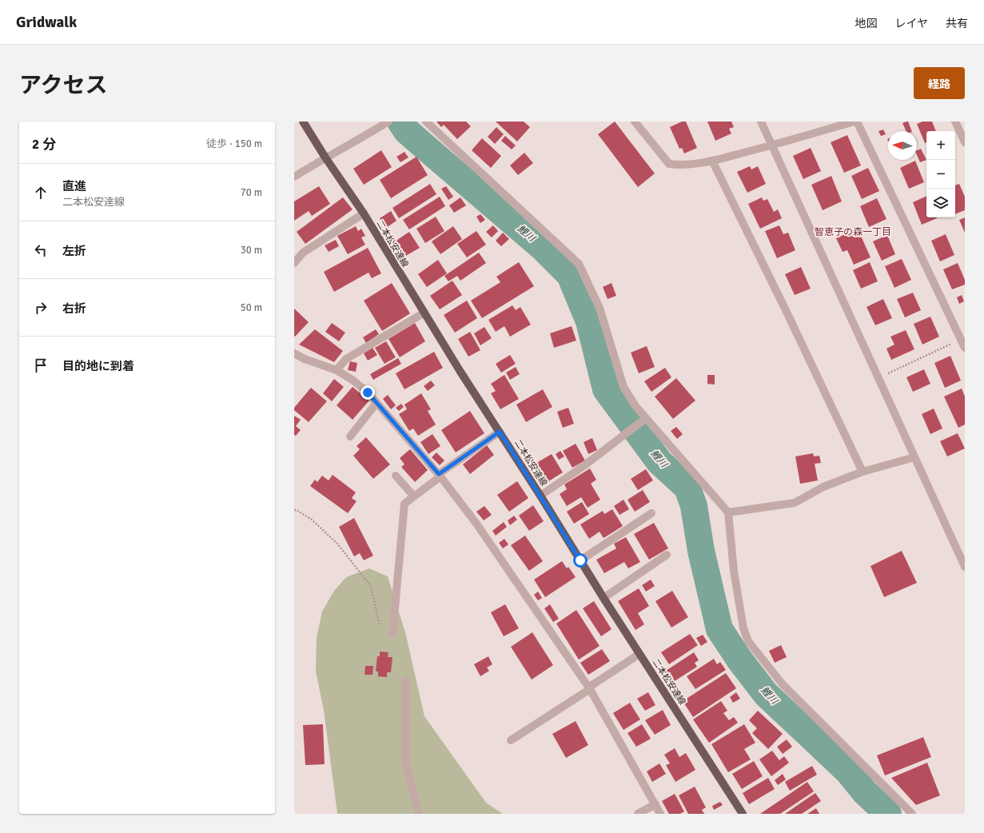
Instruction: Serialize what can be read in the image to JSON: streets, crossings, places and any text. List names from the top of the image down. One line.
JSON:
{"streets":{"main road":["二本松安達線"]},"districts":["智恵子の森一丁目"],"water":["鯉川"],"north":"left","page":{"header":"Gridwalk","nav":["地図","レイヤ","共有"],"title":"アクセス","buttons":"経路","heading":["2 分","徒歩 · 150 m"],"map_buttons":["+","−"],"list":[["直進","二本松安達線","70 m"],["左折","30 m"],["右折","50 m"],"目的地に到着"]}}
